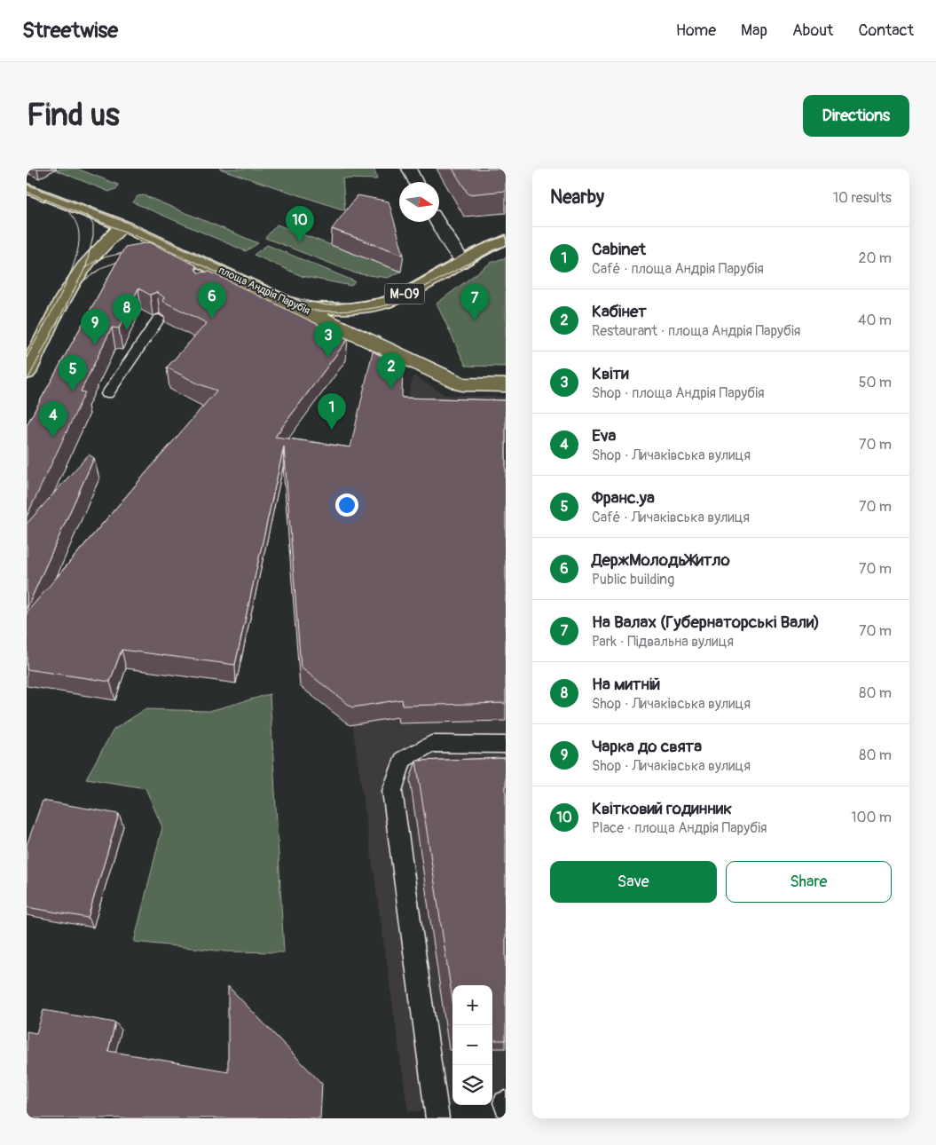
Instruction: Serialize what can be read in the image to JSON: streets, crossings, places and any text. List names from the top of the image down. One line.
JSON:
{"streets":{"main road":["площа Андрія Парубія","М-09"]},"crossings":[["площа Андрія Парубія","М-09"]],"north":"right","page":{"header":"Streetwise","nav":["Home","Map","About","Contact"],"buttons":["Directions",["Save","Share"]],"title":"Find us","heading":["Nearby","10 results"],"pins":["10","6","7","8","9","3","2","5","1","4"],"list":[{"mark":"1","name":"Cabinet","note":"Café · площа Андрія Парубія","value":"20 m"},{"mark":"2","name":"Кабінет","note":"Restaurant · площа Андрія Парубія","value":"40 m"},{"mark":"3","name":"Квіти","note":"Shop · площа Андрія Парубія","value":"50 m"},{"mark":"4","name":"Eva","note":"Shop · Личаківська вулиця","value":"70 m"},{"mark":"5","name":"Франс.уа","note":"Café · Личаківська вулиця","value":"70 m"},{"mark":"6","name":"ДержМолодьЖитло","note":"Public building","value":"70 m"},{"mark":"7","name":"На Валах (Губернаторські Вали)","note":"Park · Підвальна вулиця","value":"70 m"},{"mark":"8","name":"На митній","note":"Shop · Личаківська вулиця","value":"80 m"},{"mark":"9","name":"Чарка до свята","note":"Shop · Личаківська вулиця","value":"80 m"},{"mark":"10","name":"Квітковий годинник","note":"Place · площа Андрія Парубія","value":"100 m"}],"map_buttons":["+","−"]}}
